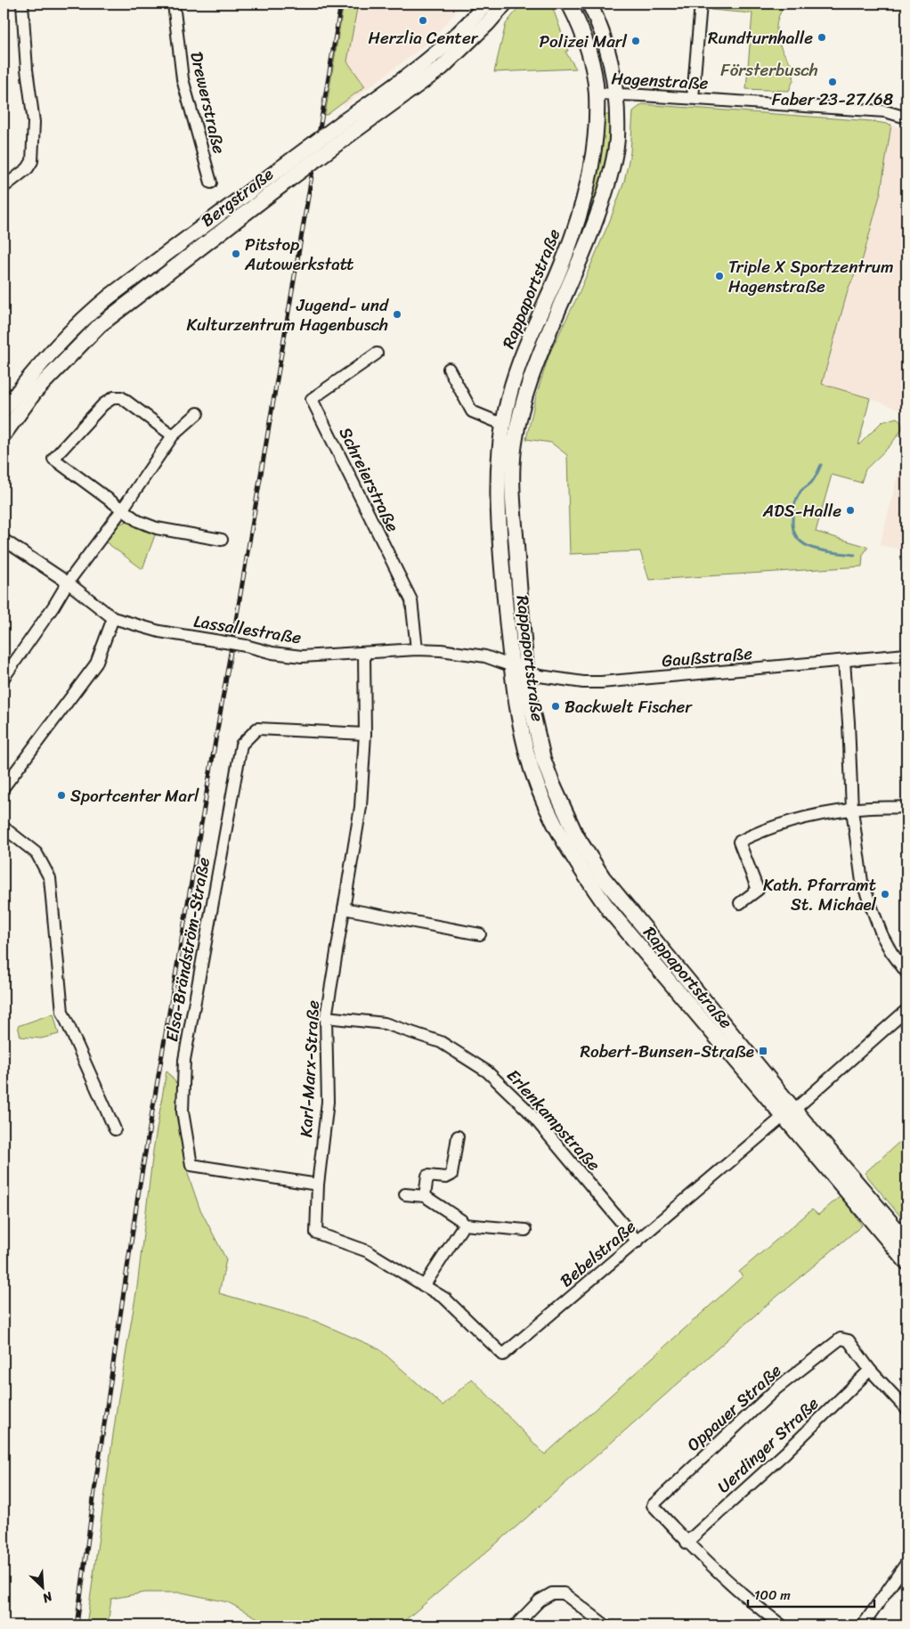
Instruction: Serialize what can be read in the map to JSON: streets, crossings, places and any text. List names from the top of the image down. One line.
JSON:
{"streets":{"main road":["Bergstraße","Rappaportstraße"],"street":["Hagenstraße","Drewerstraße","Schreierstraße","Lassallestraße","Gaußstraße","Elsa-Brändström-Straße","Karl-Marx-Straße","Erlenkampstraße","Bebelstraße","Oppauer Straße","Uerdinger Straße"]},"crossings":[["Hagenstraße","Rappaportstraße"],["Rappaportstraße","Lassallestraße"],["Rappaportstraße","Gaußstraße"],["Rappaportstraße","Bebelstraße"],["Schreierstraße","Lassallestraße"],["Lassallestraße","Gaußstraße"],["Lassallestraße","Karl-Marx-Straße"],["Elsa-Brändström-Straße","Karl-Marx-Straße"],["Karl-Marx-Straße","Erlenkampstraße"],["Karl-Marx-Straße","Bebelstraße"],["Erlenkampstraße","Bebelstraße"],["Oppauer Straße","Uerdinger Straße"]],"parks":["Försterbusch"],"places":{"other":["Herzlia Center","Rundturnhalle","Polizei Marl","Faber 23-27/68","Pitstop Autowerkstatt","Triple X Sportzentrum Hagenstraße","Jugend- und Kulturzentrum Hagenbusch","ADS-Halle","Backwelt Fischer","Sportcenter Marl","Kath. Pfarramt St. Michael"],"transit":["Robert-Bunsen-Straße"]},"scale_bar":"100 m","north":"bottom right"}
